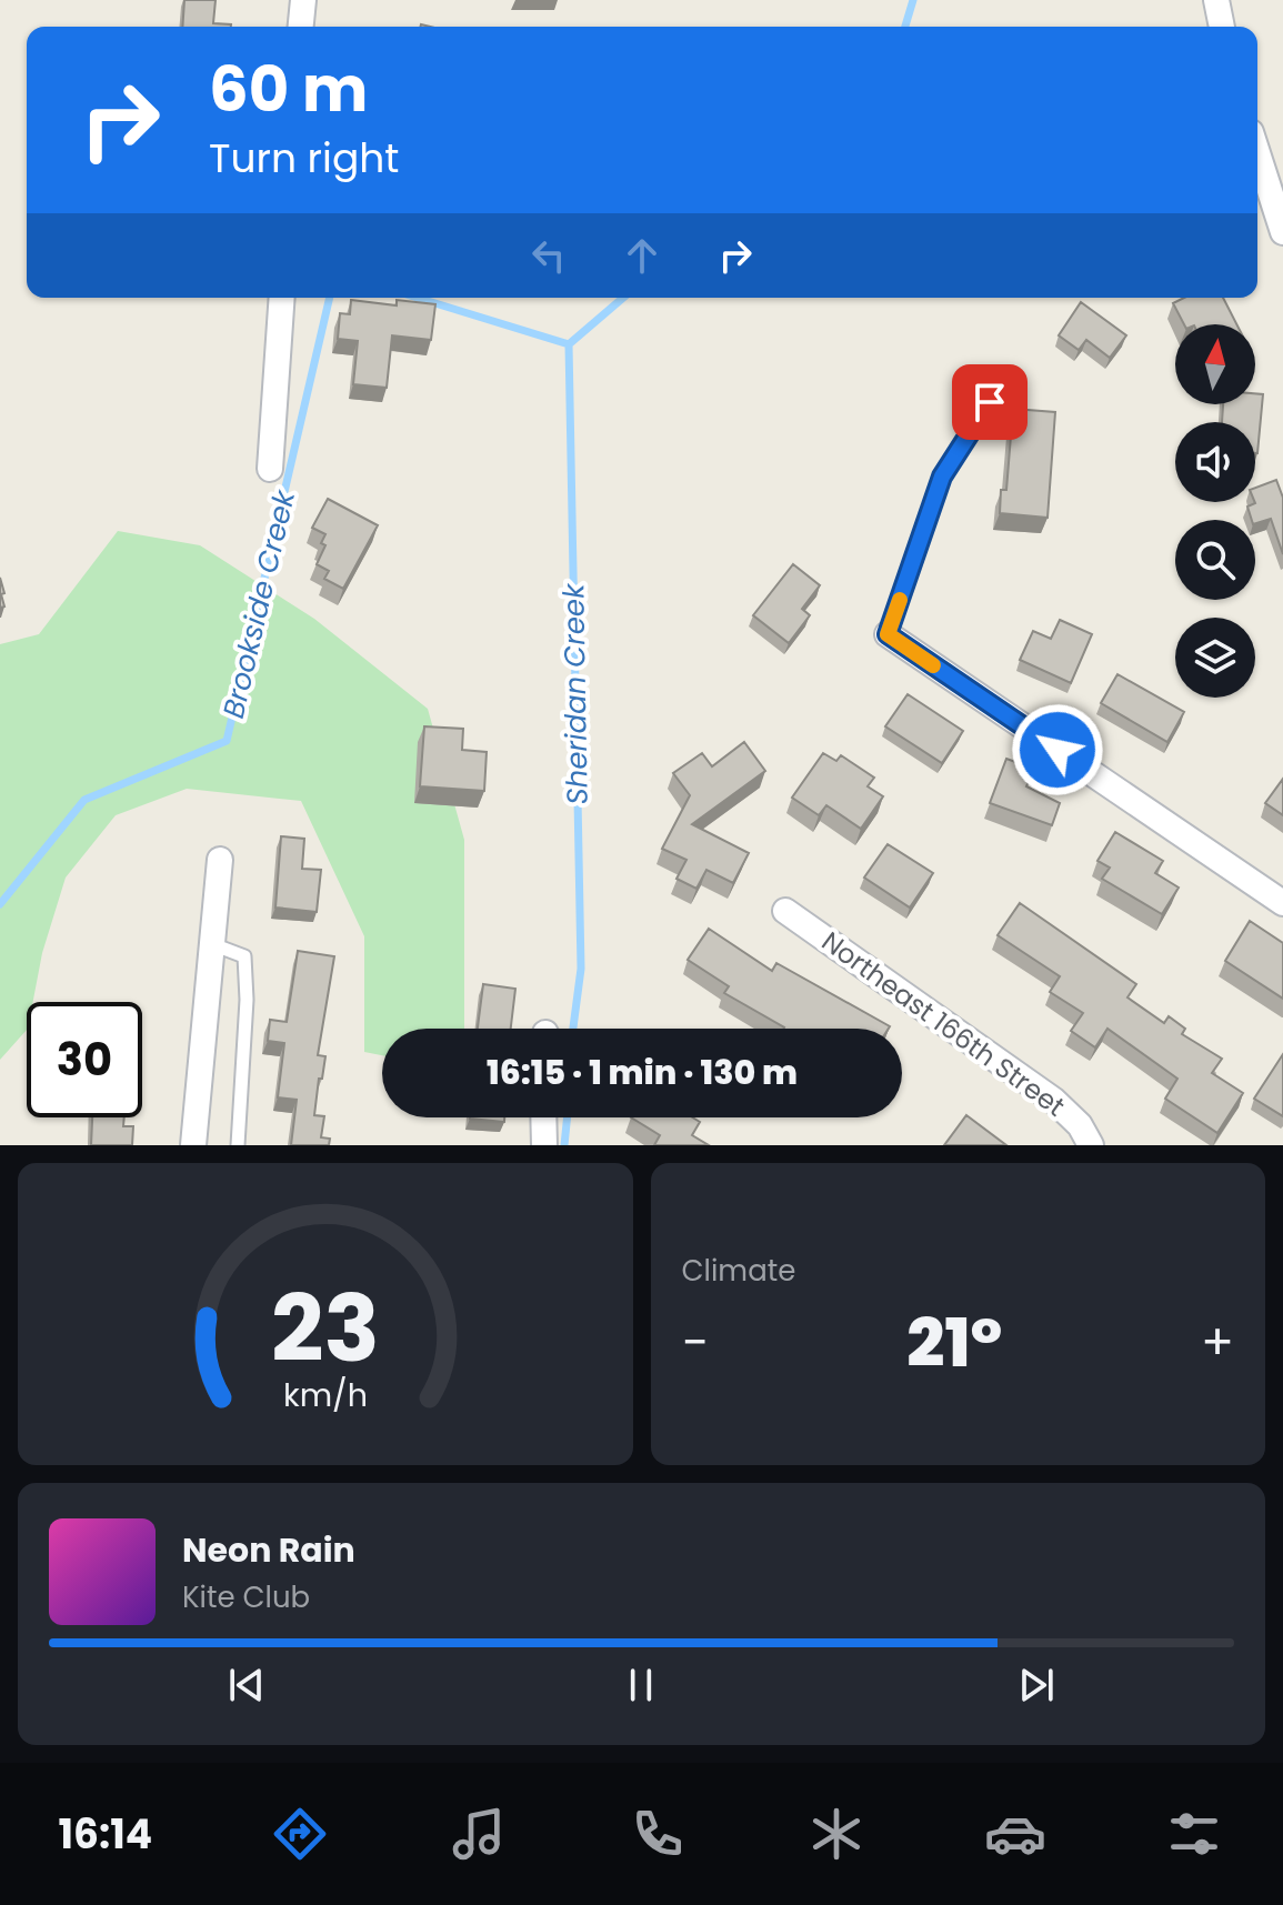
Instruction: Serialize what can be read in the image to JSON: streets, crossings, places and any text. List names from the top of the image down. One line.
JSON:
{"streets":{"street":["Northeast 166th Street"]},"water":["Brookside Creek","Sheridan Creek"],"north":"top","page":{"turn":["60 m","Turn right"],"limit":"30","trip":"16:15 · 1 min · 130 m","tile":"Climate","heat":["−","21°","+"],"song":["Neon Rain","Kite Club"],"tabs":"16:14","gauge":["23","km/h"]}}
